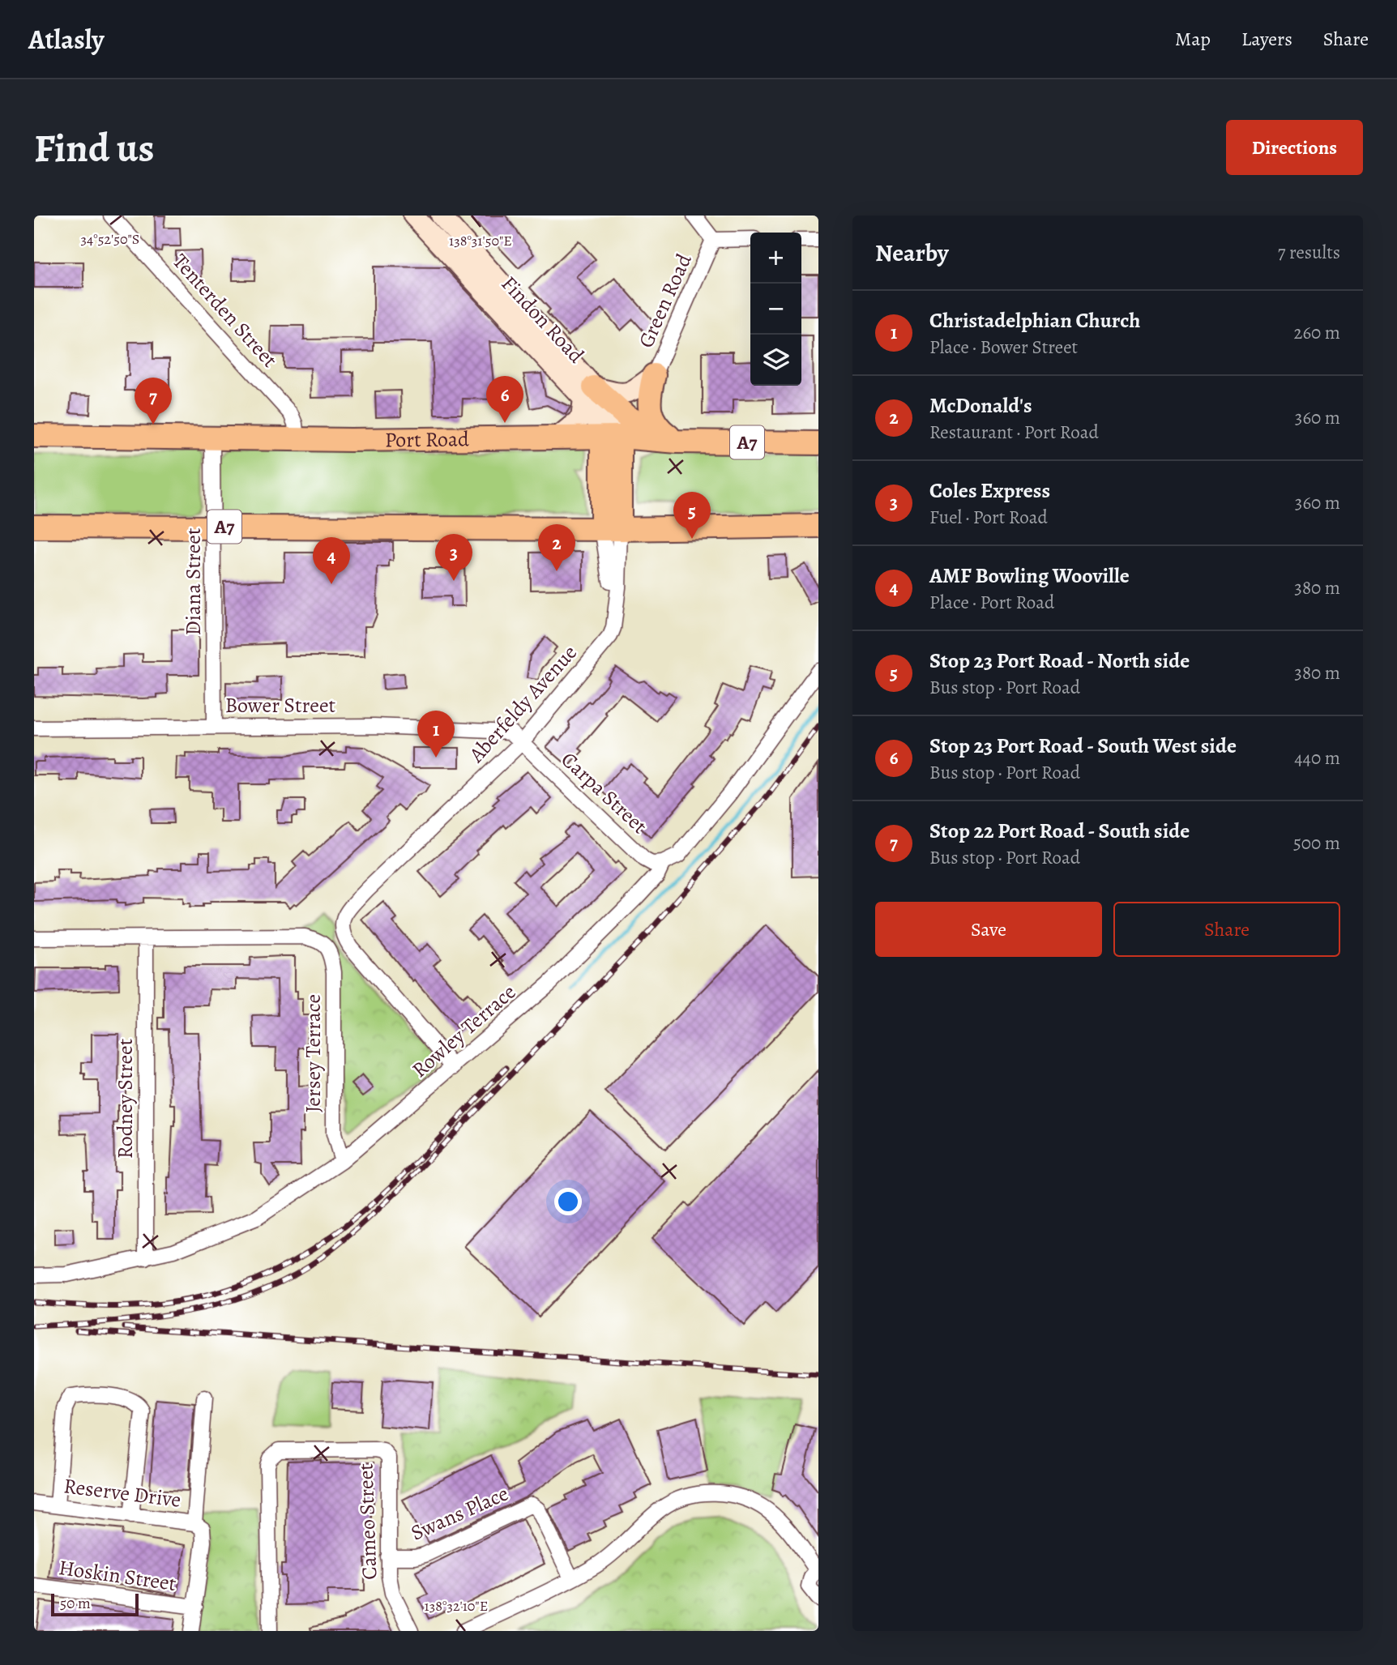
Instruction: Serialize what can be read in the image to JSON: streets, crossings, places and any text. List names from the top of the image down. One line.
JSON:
{"streets":{"highway":["Port Road","A7"],"main road":["Findon Road"],"street":["Green Road","Tenterden Street","Diana Street","Aberfeldy Avenue","Bower Street","Carpa Street","Rowley Terrace","Jersey Terrace","Rodney Street","Reserve Drive","Swans Place","Cameo Street","Hoskin Street"]},"crossings":[["Tenterden Street","Port Road"],["Findon Road","Port Road"],["Port Road","Diana Street"],["A7","Diana Street"],["A7","Aberfeldy Avenue"],["Diana Street","Bower Street"],["Aberfeldy Avenue","Bower Street"],["Aberfeldy Avenue","Carpa Street"],["Aberfeldy Avenue","Rowley Terrace"],["Bower Street","Carpa Street"],["Carpa Street","Rowley Terrace"],["Rowley Terrace","Jersey Terrace"],["Rowley Terrace","Rodney Street"],["Jersey Terrace","Rodney Street"],["Reserve Drive","Hoskin Street"],["Swans Place","Cameo Street"]],"scale_bar":"50 m","page":{"header":"Atlasly","nav":["Map","Layers","Share"],"buttons":["Directions",["Save","Share"]],"title":"Find us","heading":["Nearby","7 results"],"map_buttons":["+","−"],"list":[{"mark":"1","name":"Christadelphian Church","note":"Place · Bower Street","value":"260 m"},{"mark":"2","name":"McDonald's","note":"Restaurant · Port Road","value":"360 m"},{"mark":"3","name":"Coles Express","note":"Fuel · Port Road","value":"360 m"},{"mark":"4","name":"AMF Bowling Wooville","note":"Place · Port Road","value":"380 m"},{"mark":"5","name":"Stop 23 Port Road - North side","note":"Bus stop · Port Road","value":"380 m"},{"mark":"6","name":"Stop 23 Port Road - South West side","note":"Bus stop · Port Road","value":"440 m"},{"mark":"7","name":"Stop 22 Port Road - South side","note":"Bus stop · Port Road","value":"500 m"}],"pins":["6","7","5","2","3","4","1"],"scale":"50 m"},"coordinates":["34°52'50\"S","138°31'50\"E","138°32'10\"E"]}
